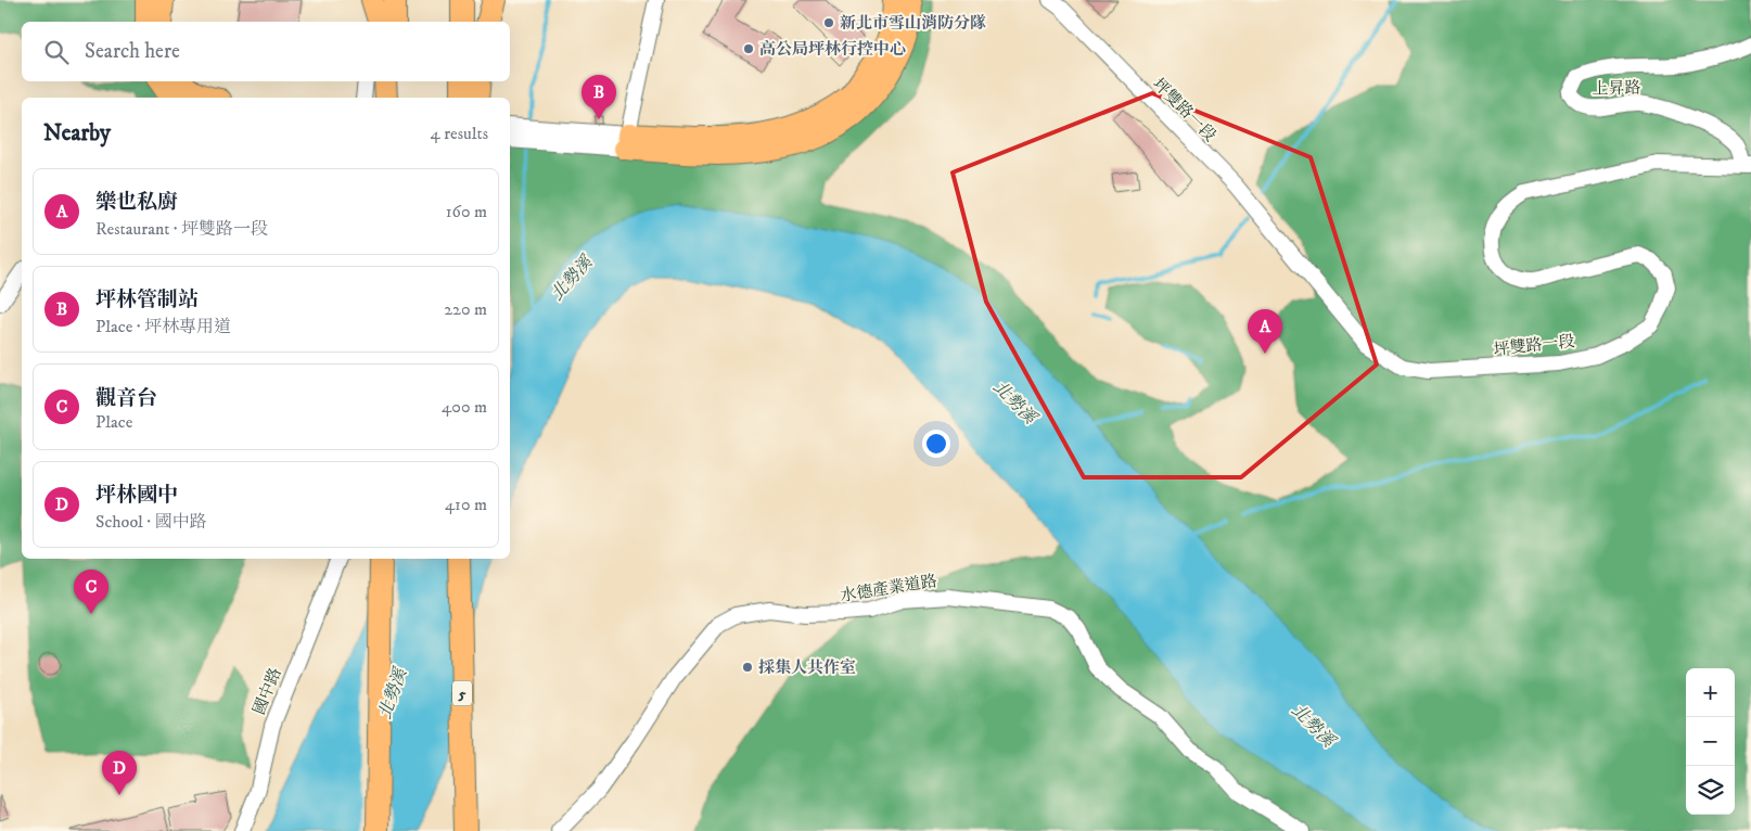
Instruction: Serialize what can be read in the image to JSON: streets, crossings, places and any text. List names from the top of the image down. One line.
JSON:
{"streets":{"highway":["5"],"street":["上昇路","坪雙路一段","水德產業道路","國中路"]},"crossings":[["上昇路","坪雙路一段"]],"water":["北勢溪"],"places":["新北市雪山消防分隊","高公局坪林行控中心","採集人共作室"],"page":{"search":"Search here","pins":["B","A","C","D"],"heading":["Nearby","4 results"],"list":[{"mark":"A","name":"樂也私廚","note":"Restaurant · 坪雙路一段","value":"160 m"},{"mark":"B","name":"坪林管制站","note":"Place · 坪林專用道","value":"220 m"},{"mark":"C","name":"觀音台","note":"Place","value":"400 m"},{"mark":"D","name":"坪林國中","note":"School · 國中路","value":"410 m"}],"map_buttons":["+","−"]}}
